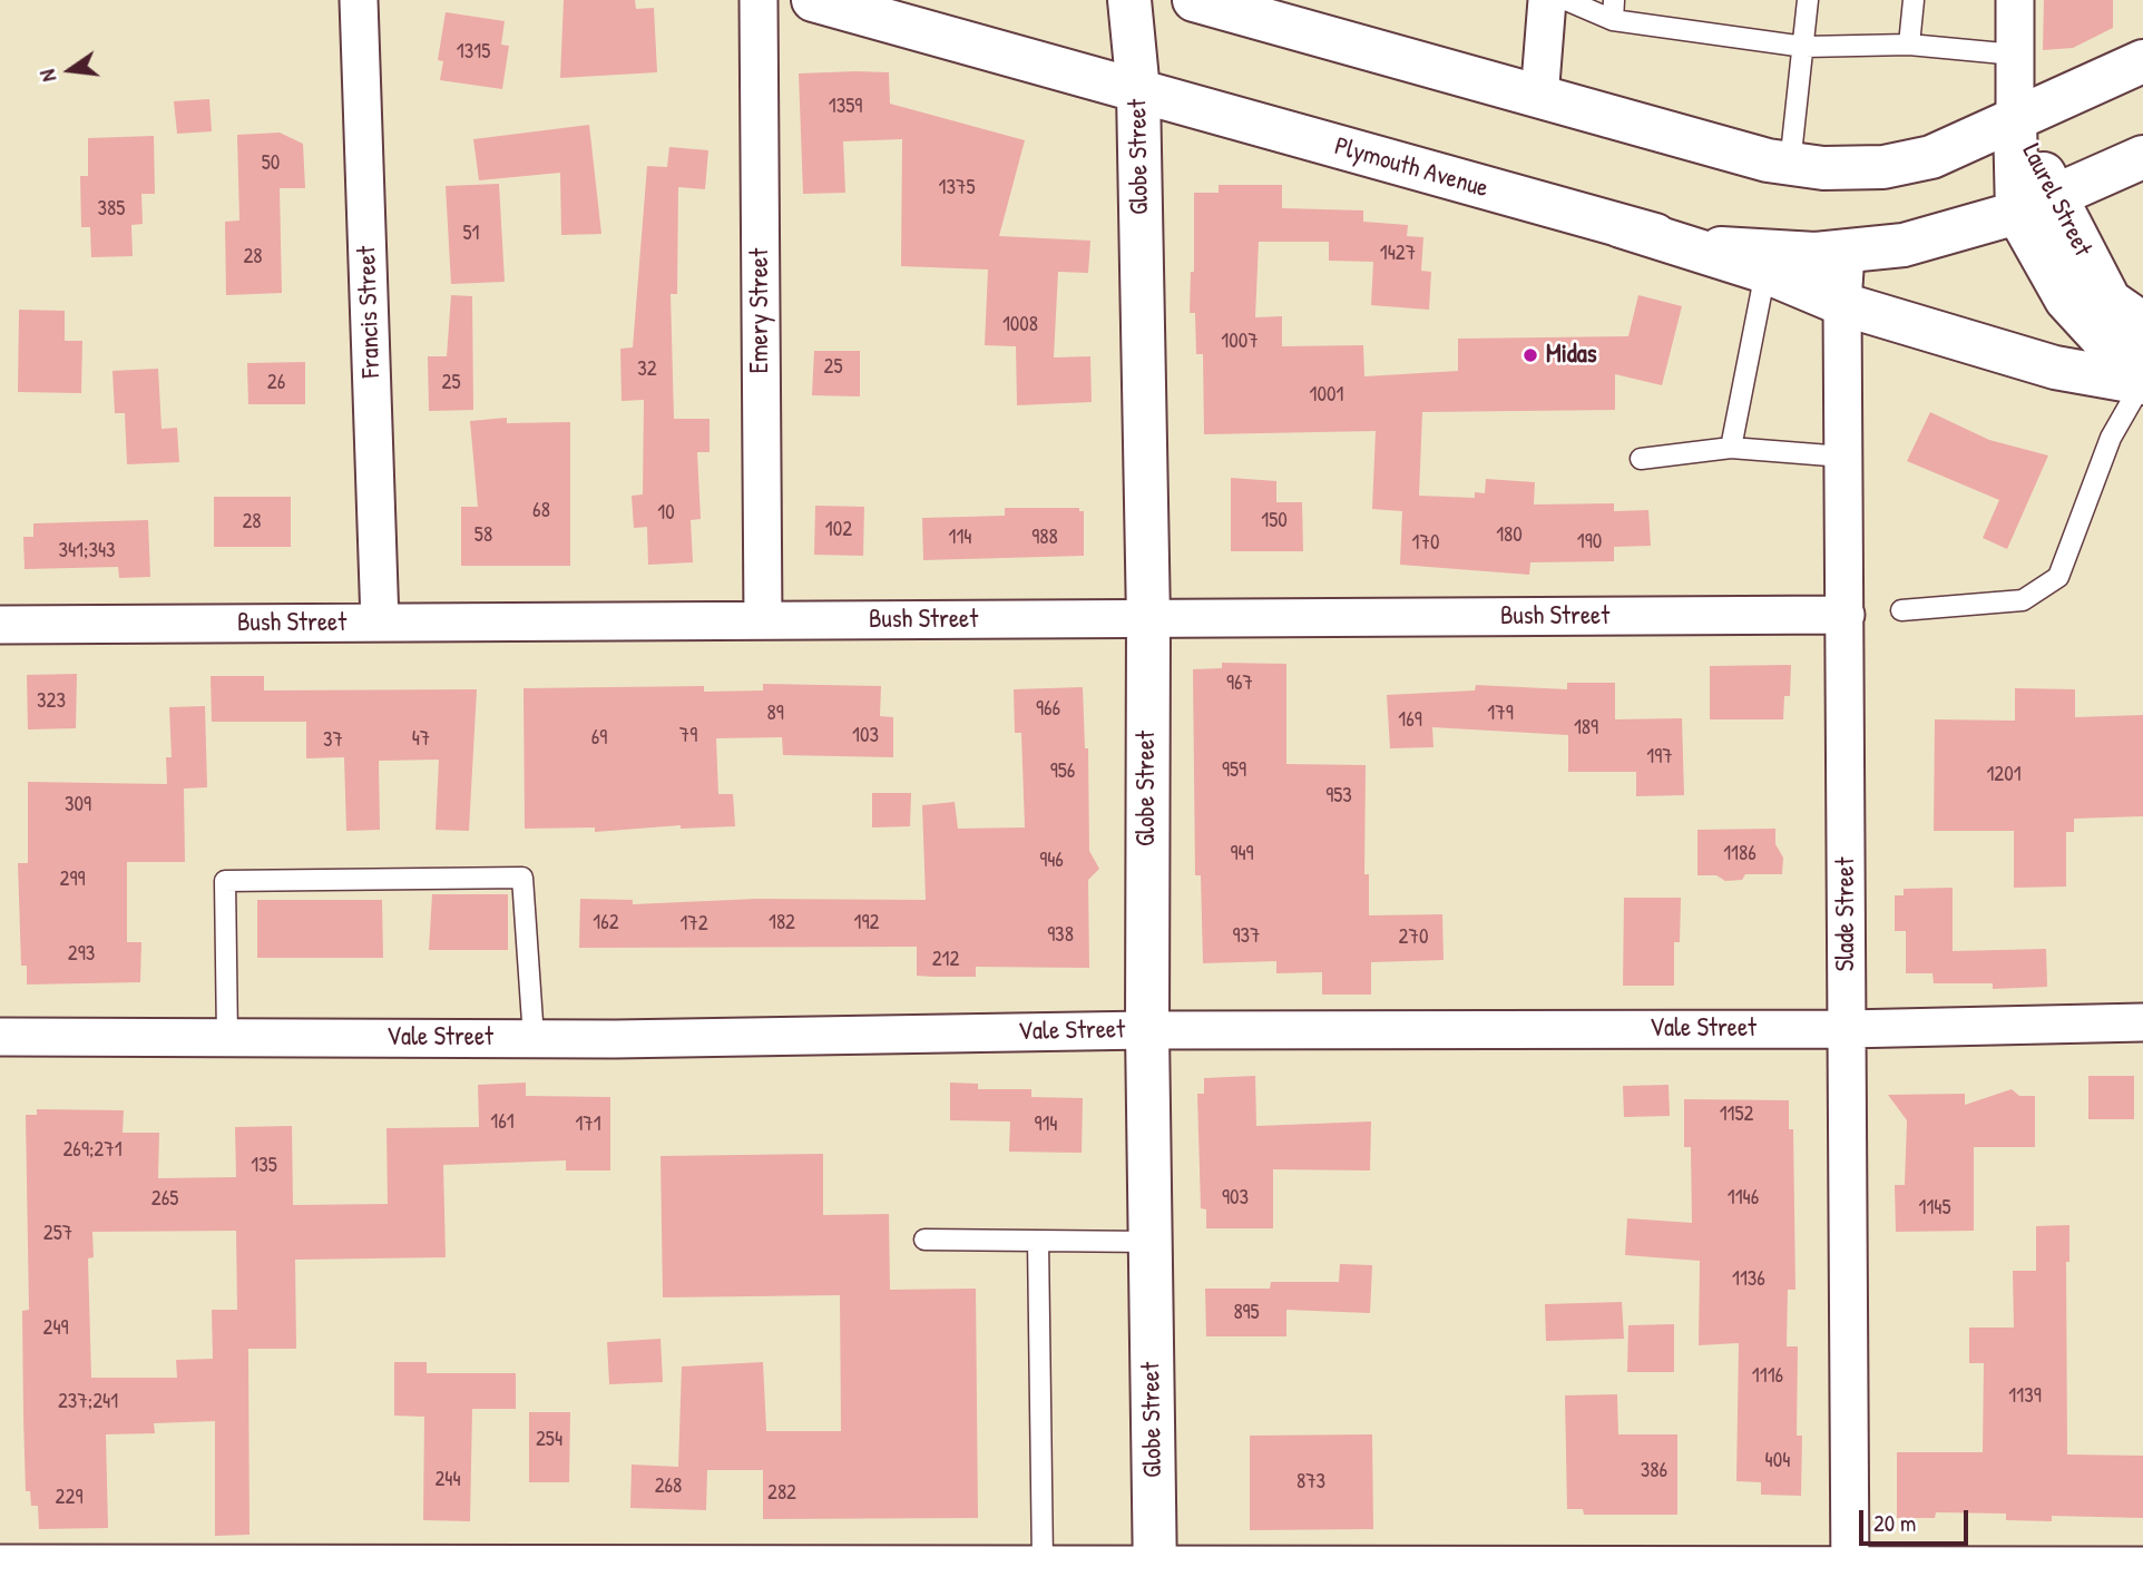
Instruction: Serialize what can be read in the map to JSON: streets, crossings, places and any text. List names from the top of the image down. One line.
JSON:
{"streets":{"main road":["Globe Street","Plymouth Avenue","Laurel Street"],"street":["Emery Street","Francis Street","Bush Street","Slade Street","Vale Street"]},"crossings":[["Globe Street","Plymouth Avenue"],["Globe Street","Bush Street"],["Globe Street","Vale Street"],["Plymouth Avenue","Laurel Street"],["Plymouth Avenue","Slade Street"],["Emery Street","Bush Street"],["Francis Street","Bush Street"],["Bush Street","Slade Street"],["Slade Street","Vale Street"]],"places":["Midas"],"house_numbers":["1315","1359","50","1375","385","51","1427","28","1008","1007","25","32","26","25","1001","68","10","150","28","102","58","180","114","988","190","170","341;343","967","323","966","89","179","169","189","79","103","69","47","37","197","959","956","1201","953","309","949","1186","946","299","162","182","192","172","938","937","270","293","212","1152","161","171","914","269;271","135","903","1146","265","1145","257","1136","895","249","1116","1139","237;241","254","404","386","244","873","268","282","229"],"scale_bar":"20 m","north":"left"}
